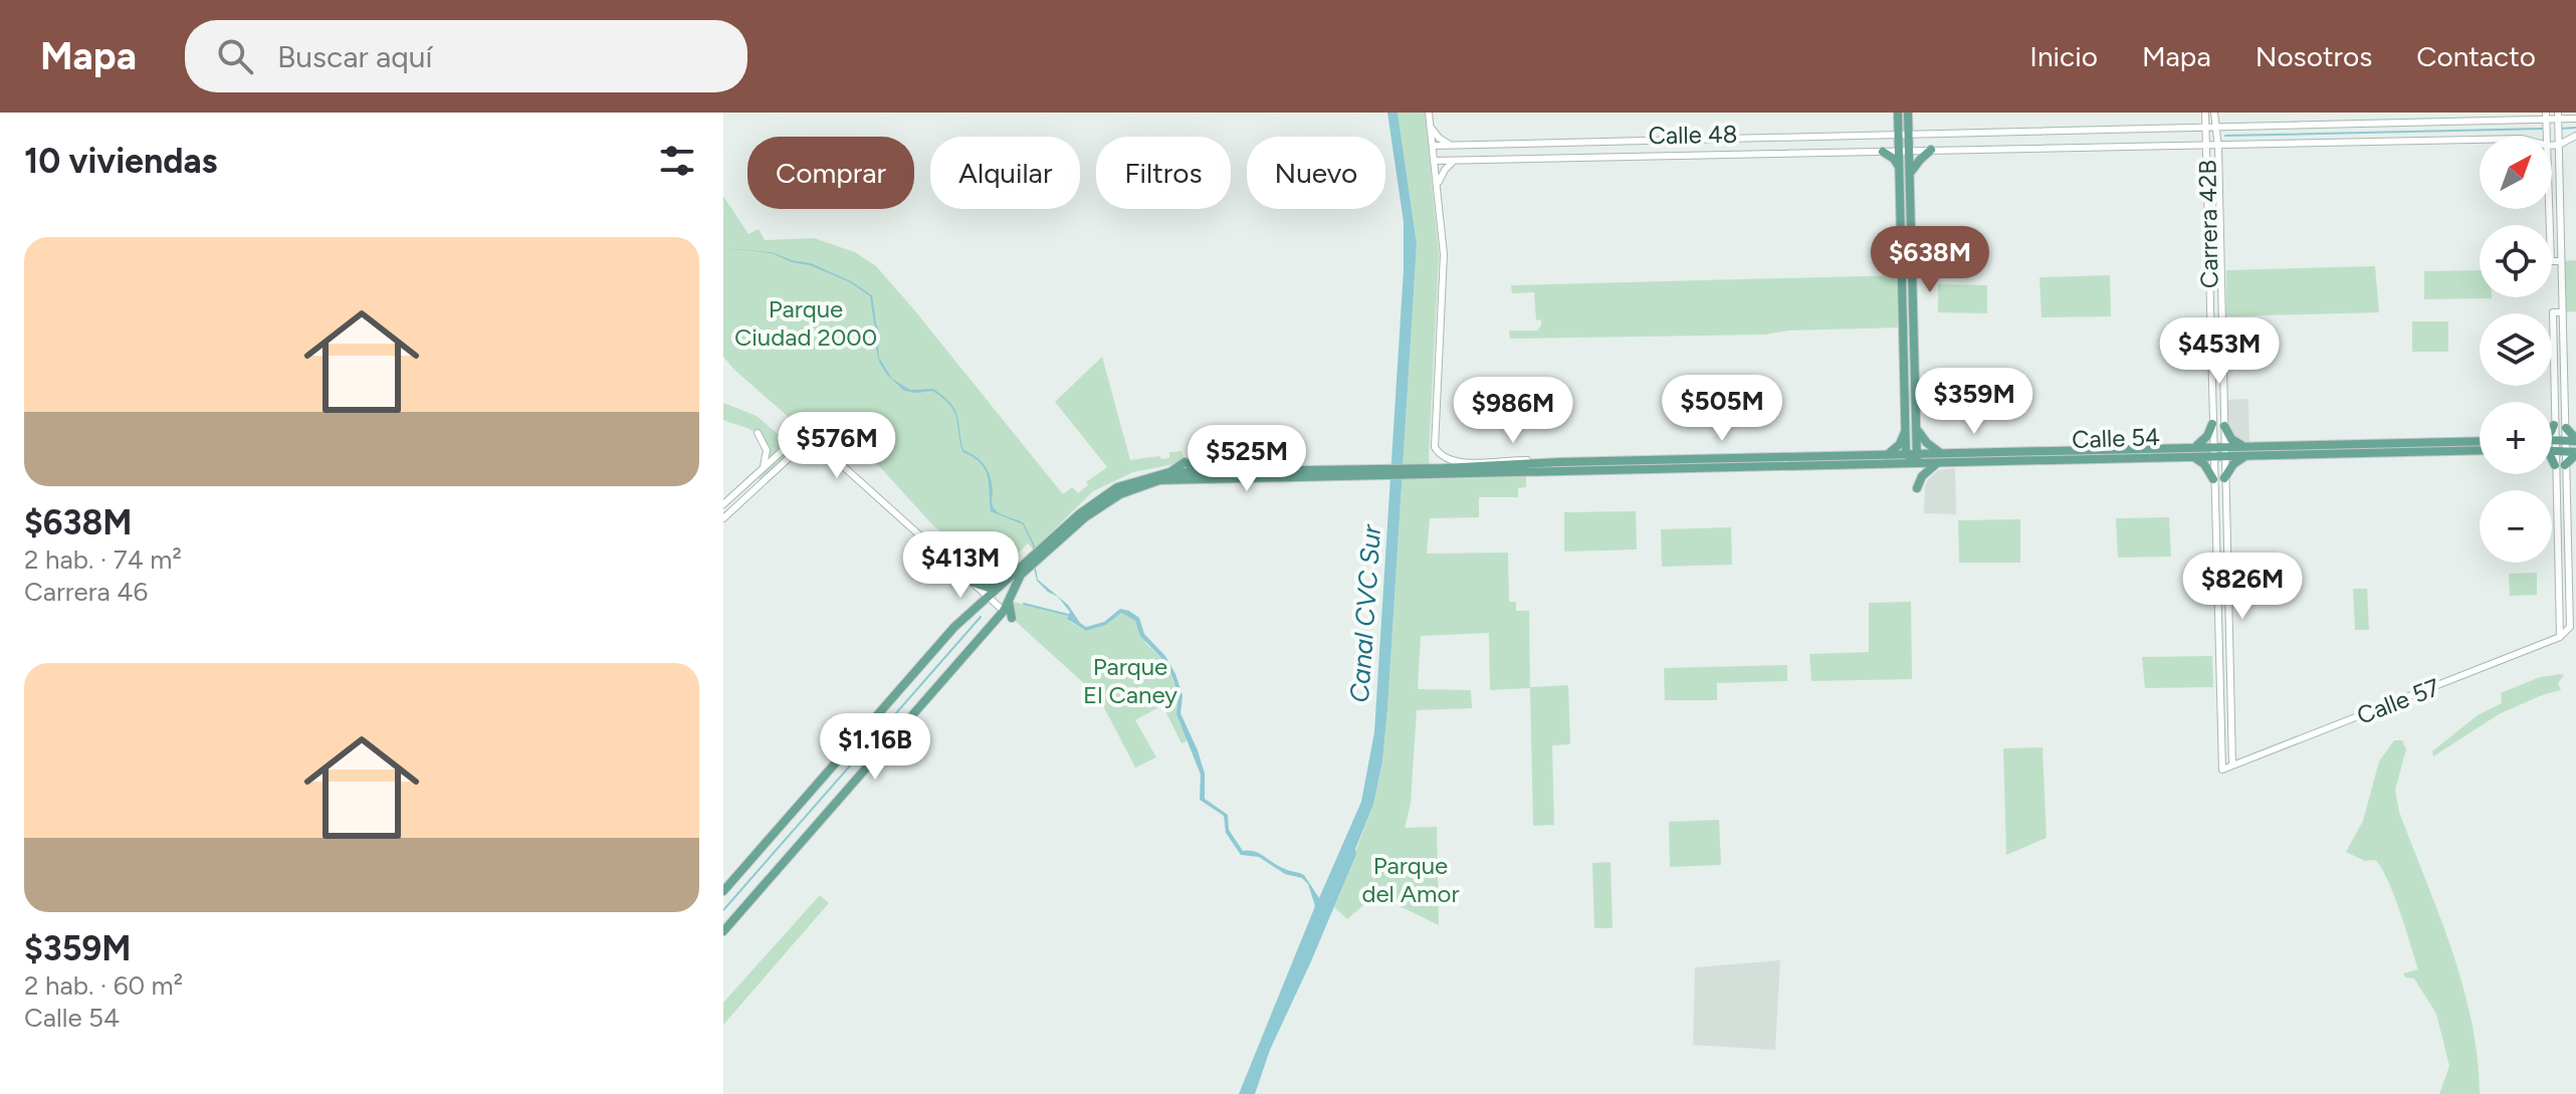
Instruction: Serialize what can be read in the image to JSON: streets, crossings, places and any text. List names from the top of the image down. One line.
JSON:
{"streets":{"main road":["Calle 54"],"street":["Calle 48","Carrera 42B","Calle 57"]},"crossings":[["Calle 48","Carrera 42B"],["Carrera 42B","Calle 54"],["Carrera 42B","Calle 57"]],"water":["Canal CVC Sur"],"parks":["Parque Ciudad 2000","Parque El Caney","Parque del Amor"],"north":"top right","page":{"header":"Mapa","search":"Buscar aquí","nav":["Inicio","Mapa","Nosotros","Contacto"],"heading":"10 viviendas","map_buttons":["+","−"],"chip":["Comprar","Alquilar","Filtros","Nuevo"],"list":[{"name":"$638M","note":"2 hab. · 74 m² · Carrera 46"},{"name":"$359M","note":"2 hab. · 60 m² · Calle 54"}],"price":["$638M","$453M","$359M","$505M","$986M","$576M","$525M","$413M","$826M","$1.16B"]}}
